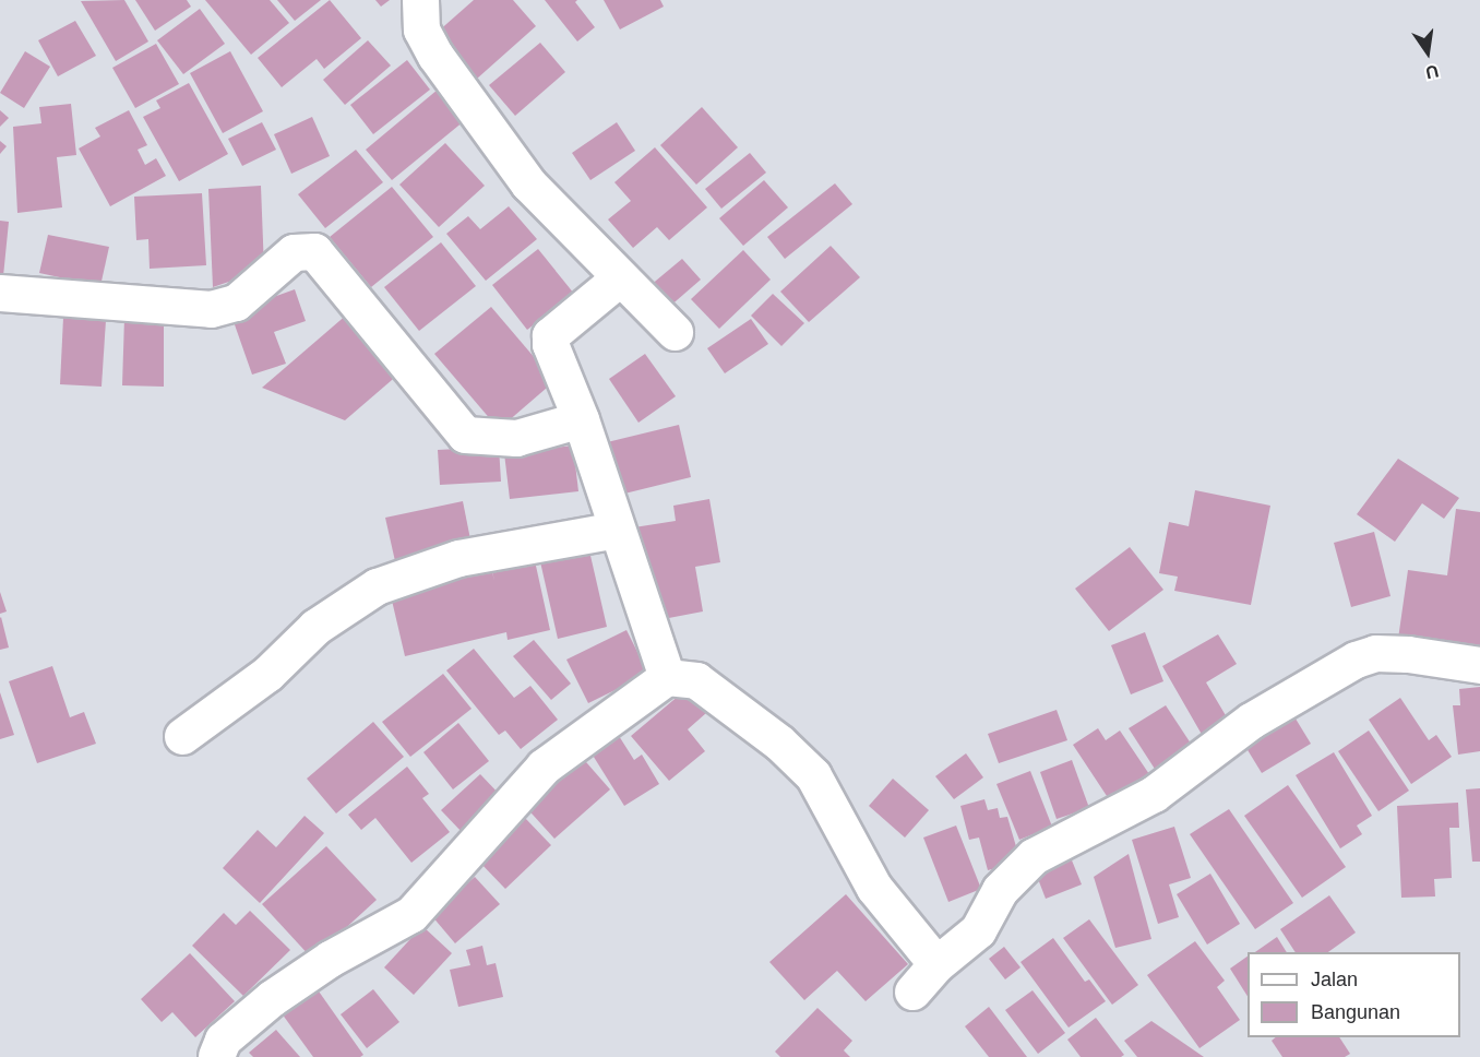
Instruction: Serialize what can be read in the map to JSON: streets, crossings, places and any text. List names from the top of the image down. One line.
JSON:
{"legend":["Jalan","Bangunan"],"north":"bottom"}
